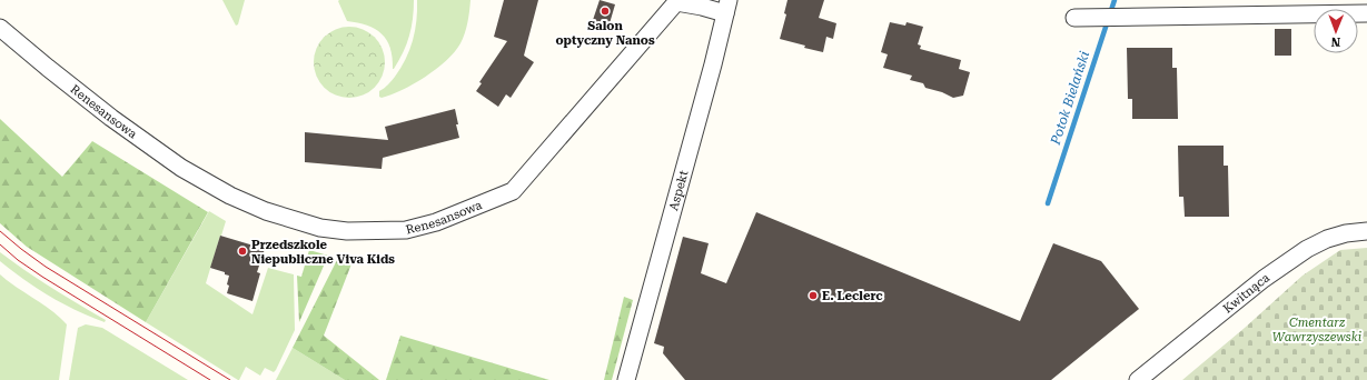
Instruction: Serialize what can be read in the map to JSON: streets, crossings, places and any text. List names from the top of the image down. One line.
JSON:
{"streets":{"street":["Renesansowa","Aspekt","Kwitnąca"]},"crossings":[["Renesansowa","Aspekt"]],"water":["Potok Bielański"],"parks":["Cmentarz Wawrzyszewski"],"places":["Salon optyczny Nanos","Przedszkole Niepubliczne Viva Kids","E. Leclerc"],"north":"bottom"}
